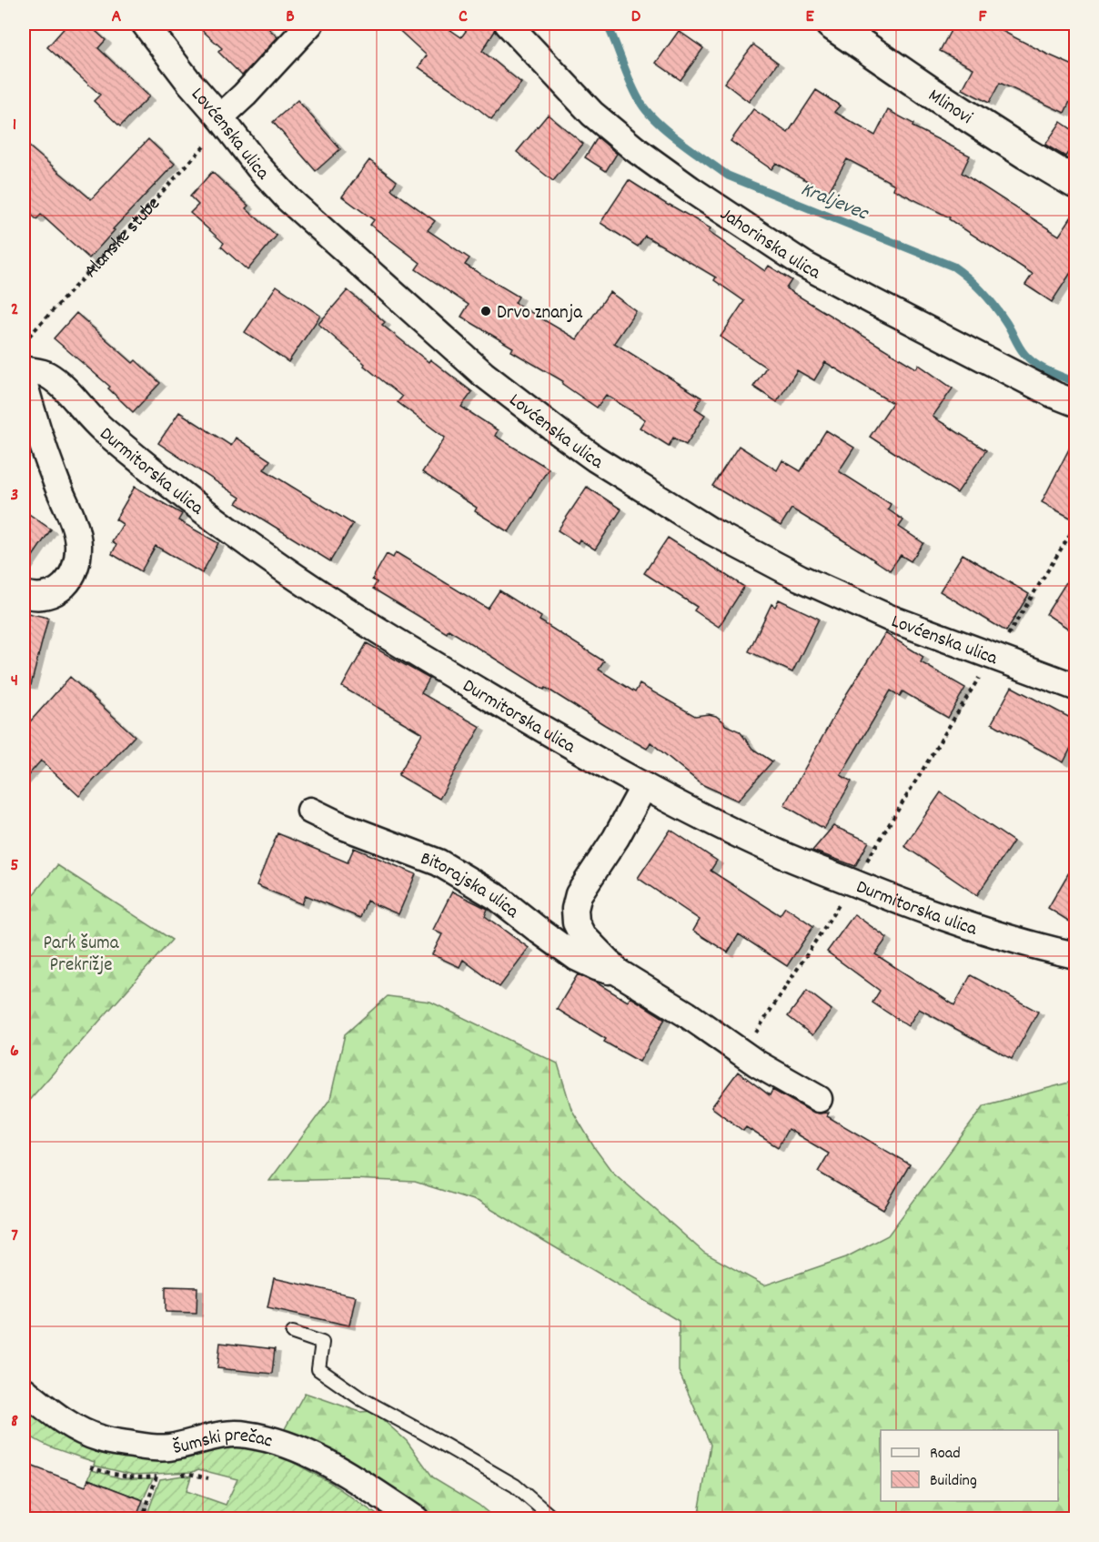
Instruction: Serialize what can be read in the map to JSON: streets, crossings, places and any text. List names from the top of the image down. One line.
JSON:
{"streets":{"main road":["Mlinovi"],"street":["Lovćenska ulica","Jahorinska ulica","Durmitorska ulica","Bitorajska ulica","Šumski prečac"],"path":["Alanske stube"]},"crossings":[["Lovćenska ulica","Alanske stube"],["Durmitorska ulica","Bitorajska ulica"]],"water":["Kraljevec"],"parks":["Park šuma Prekrižje"],"places":["Drvo znanja"],"legend":["Road","Building"],"grid":{"columns":["A","B","C","D","E","F"],"rows":["1","2","3","4","5","6","7","8"]}}
